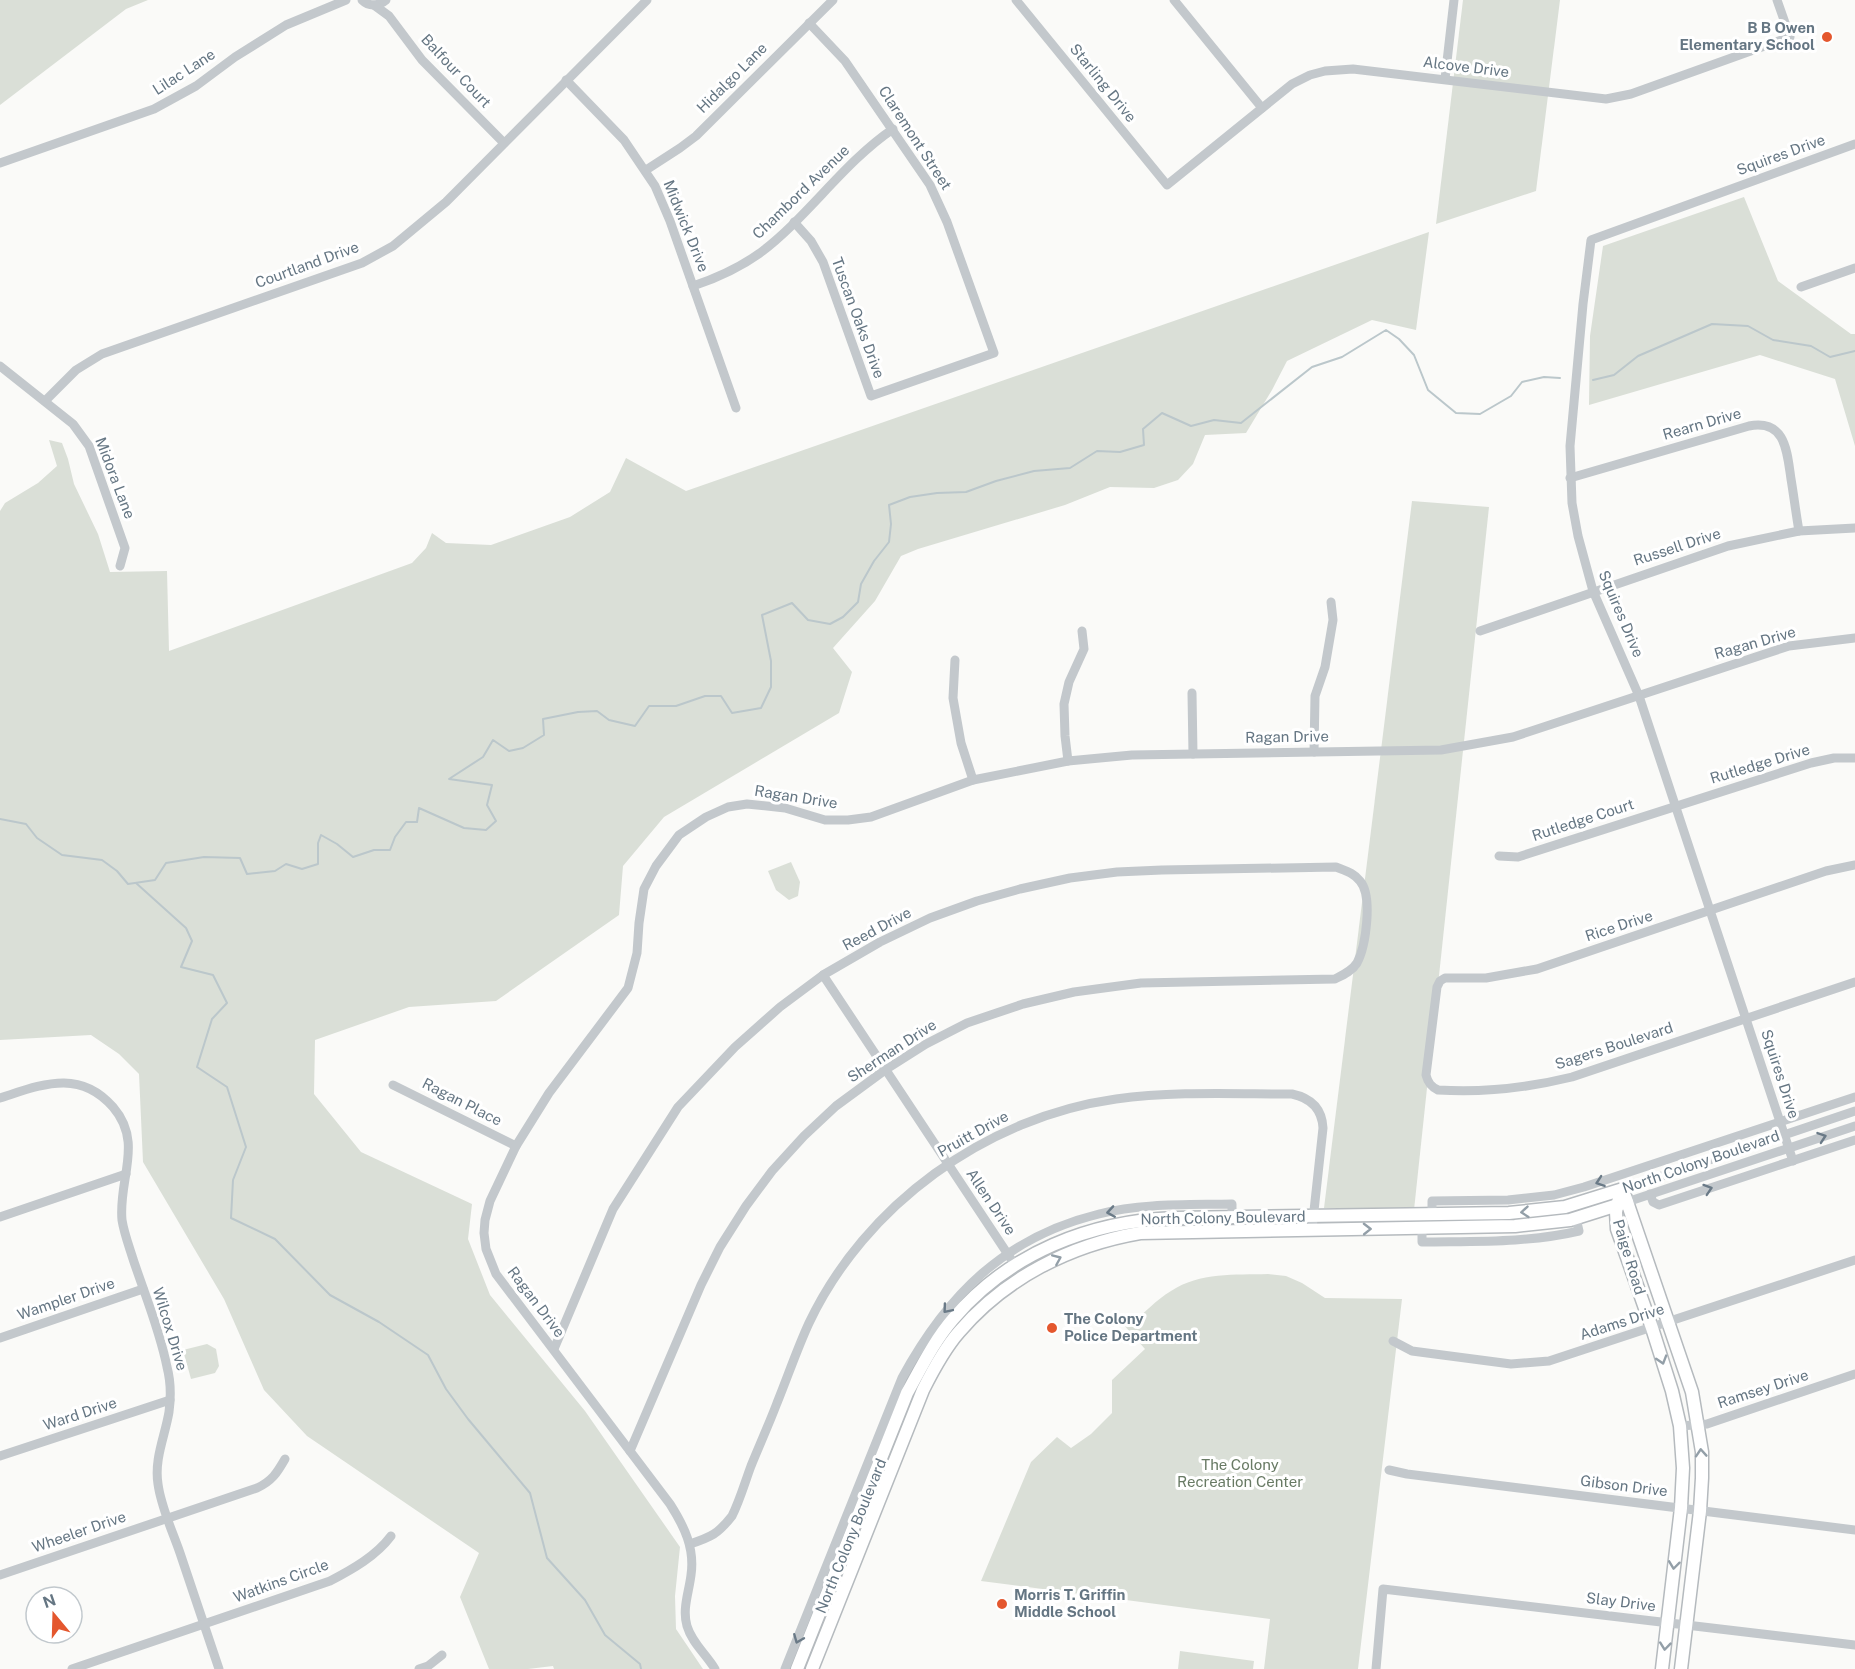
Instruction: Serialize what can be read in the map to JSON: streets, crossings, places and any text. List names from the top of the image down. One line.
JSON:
{"streets":{"main road":["North Colony Boulevard","Paige Road"],"street":["Alcove Drive","Balfour Court","Lilac Lane","Hidalgo Lane","Starling Drive","Claremont Street","Squires Drive","Chambord Avenue","Midwick Drive","Courtland Drive","Tuscan Oaks Drive","Rearn Drive","Midora Lane","Russell Drive","Ragan Drive","Rutledge Drive","Rutledge Court","Rice Drive","Reed Drive","Sagers Boulevard","Sherman Drive","Ragan Place","Pruitt Drive","Allen Drive","Wampler Drive","Adams Drive","Wilcox Drive","Ramsey Drive","Ward Drive","Gibson Drive","Wheeler Drive","Watkins Circle","Slay Drive"]},"crossings":[["Alcove Drive","Starling Drive"],["Balfour Court","Courtland Drive"],["Hidalgo Lane","Claremont Street"],["Hidalgo Lane","Midwick Drive"],["Claremont Street","Chambord Avenue"],["Claremont Street","Tuscan Oaks Drive"],["Squires Drive","Rearn Drive"],["Squires Drive","Russell Drive"],["Squires Drive","Ragan Drive"],["Squires Drive","Rutledge Drive"],["Squires Drive","Rutledge Court"],["Squires Drive","Rice Drive"],["Squires Drive","Sagers Boulevard"],["Squires Drive","North Colony Boulevard"],["Chambord Avenue","Midwick Drive"],["Chambord Avenue","Tuscan Oaks Drive"],["Midwick Drive","Courtland Drive"],["Courtland Drive","Midora Lane"],["Rearn Drive","Russell Drive"],["Ragan Drive","Reed Drive"],["Ragan Drive","Sherman Drive"],["Ragan Drive","Ragan Place"],["Ragan Drive","Pruitt Drive"],["Rutledge Drive","Rutledge Court"],["Rice Drive","Sagers Boulevard"],["Reed Drive","Sherman Drive"],["Reed Drive","Allen Drive"],["Sherman Drive","Allen Drive"],["Pruitt Drive","North Colony Boulevard"],["Pruitt Drive","Allen Drive"],["North Colony Boulevard","Allen Drive"],["North Colony Boulevard","Paige Road"],["Paige Road","Adams Drive"],["Paige Road","Ramsey Drive"],["Paige Road","Gibson Drive"],["Paige Road","Slay Drive"],["Wampler Drive","Wilcox Drive"],["Wilcox Drive","Ward Drive"],["Wilcox Drive","Wheeler Drive"],["Wilcox Drive","Watkins Circle"]],"parks":["The Colony Recreation Center"],"places":["B B Owen Elementary School","The Colony Police Department","Morris T. Griffin Middle School"],"north":"top"}
